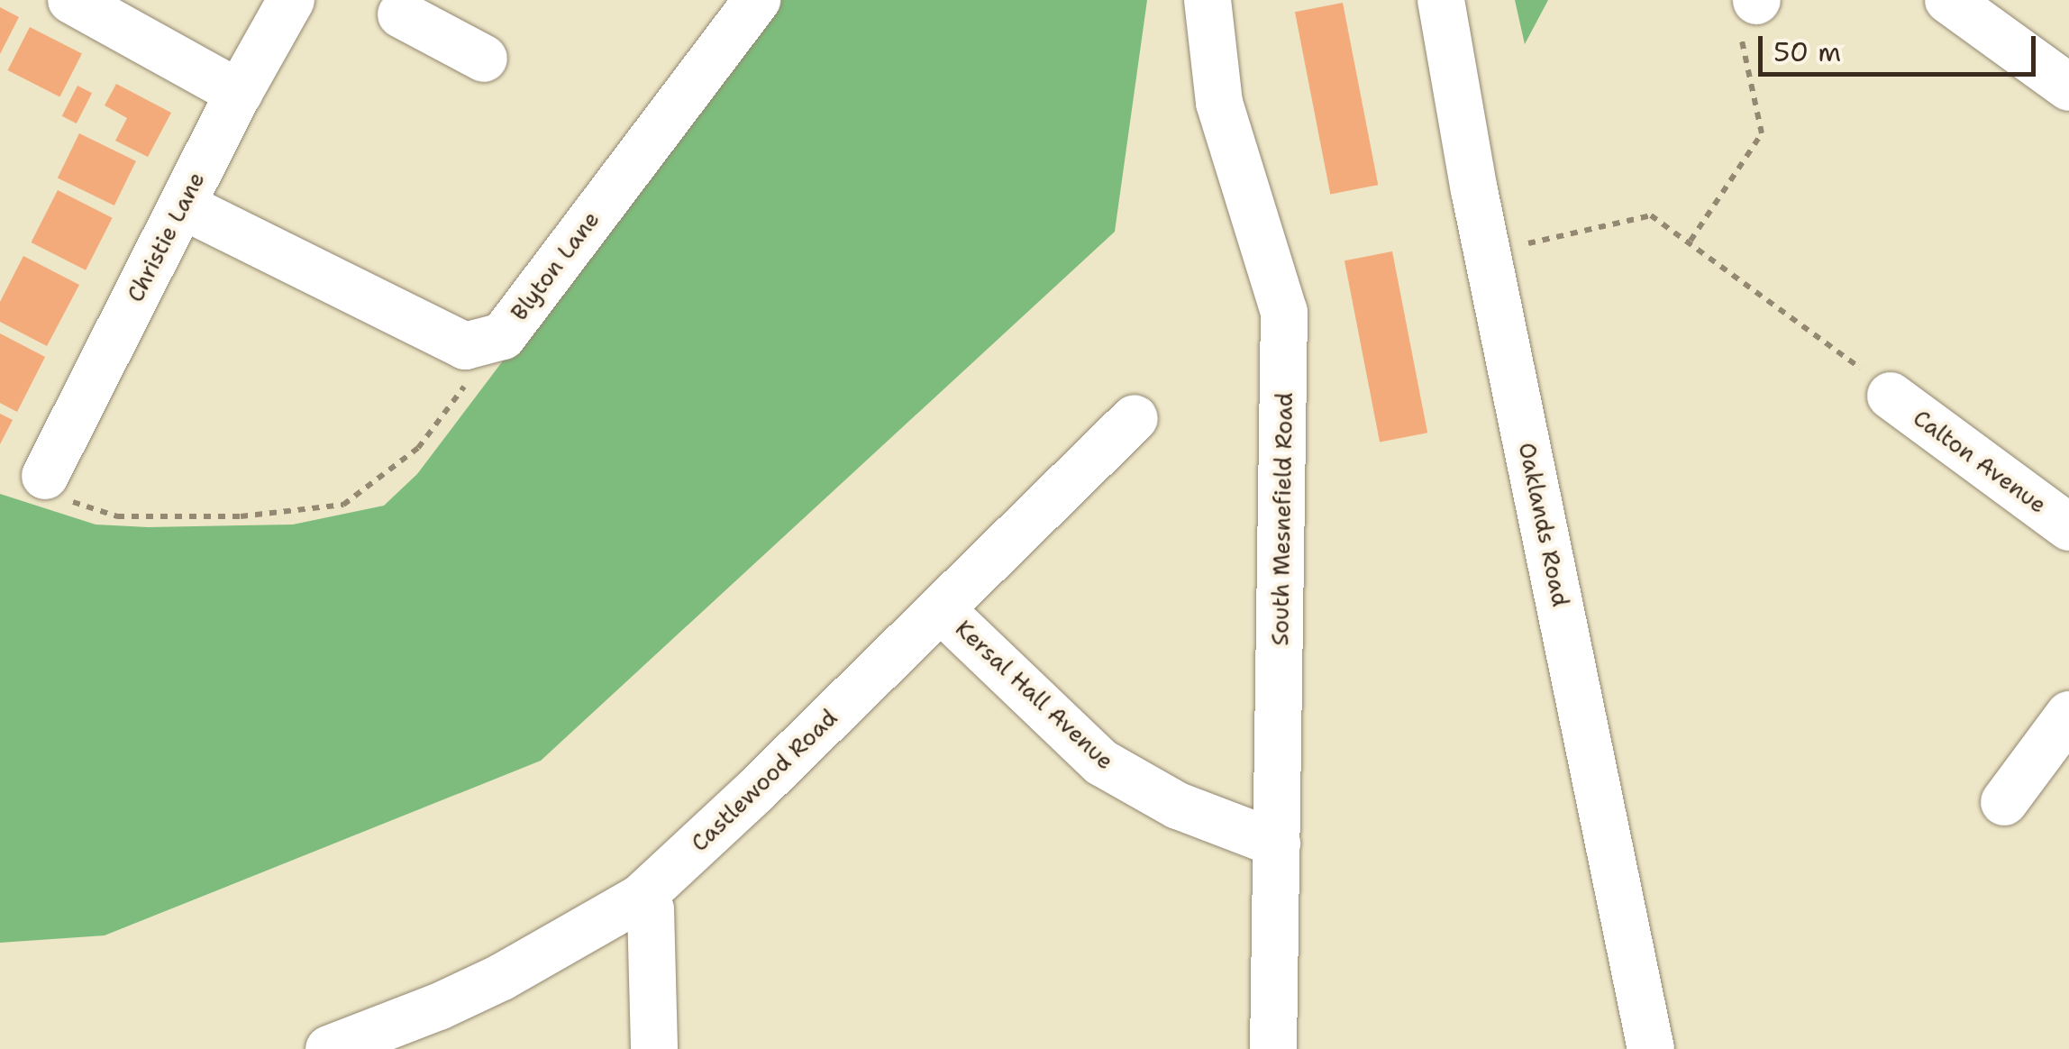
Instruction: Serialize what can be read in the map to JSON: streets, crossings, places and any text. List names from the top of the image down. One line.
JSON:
{"streets":{"street":["Christie Lane","Blyton Lane","Calton Avenue","South Mesnefield Road","Oaklands Road","Kersal Hall Avenue","Castlewood Road"]},"crossings":[["Christie Lane","Blyton Lane"],["South Mesnefield Road","Kersal Hall Avenue"],["Kersal Hall Avenue","Castlewood Road"]],"scale_bar":"50 m"}
